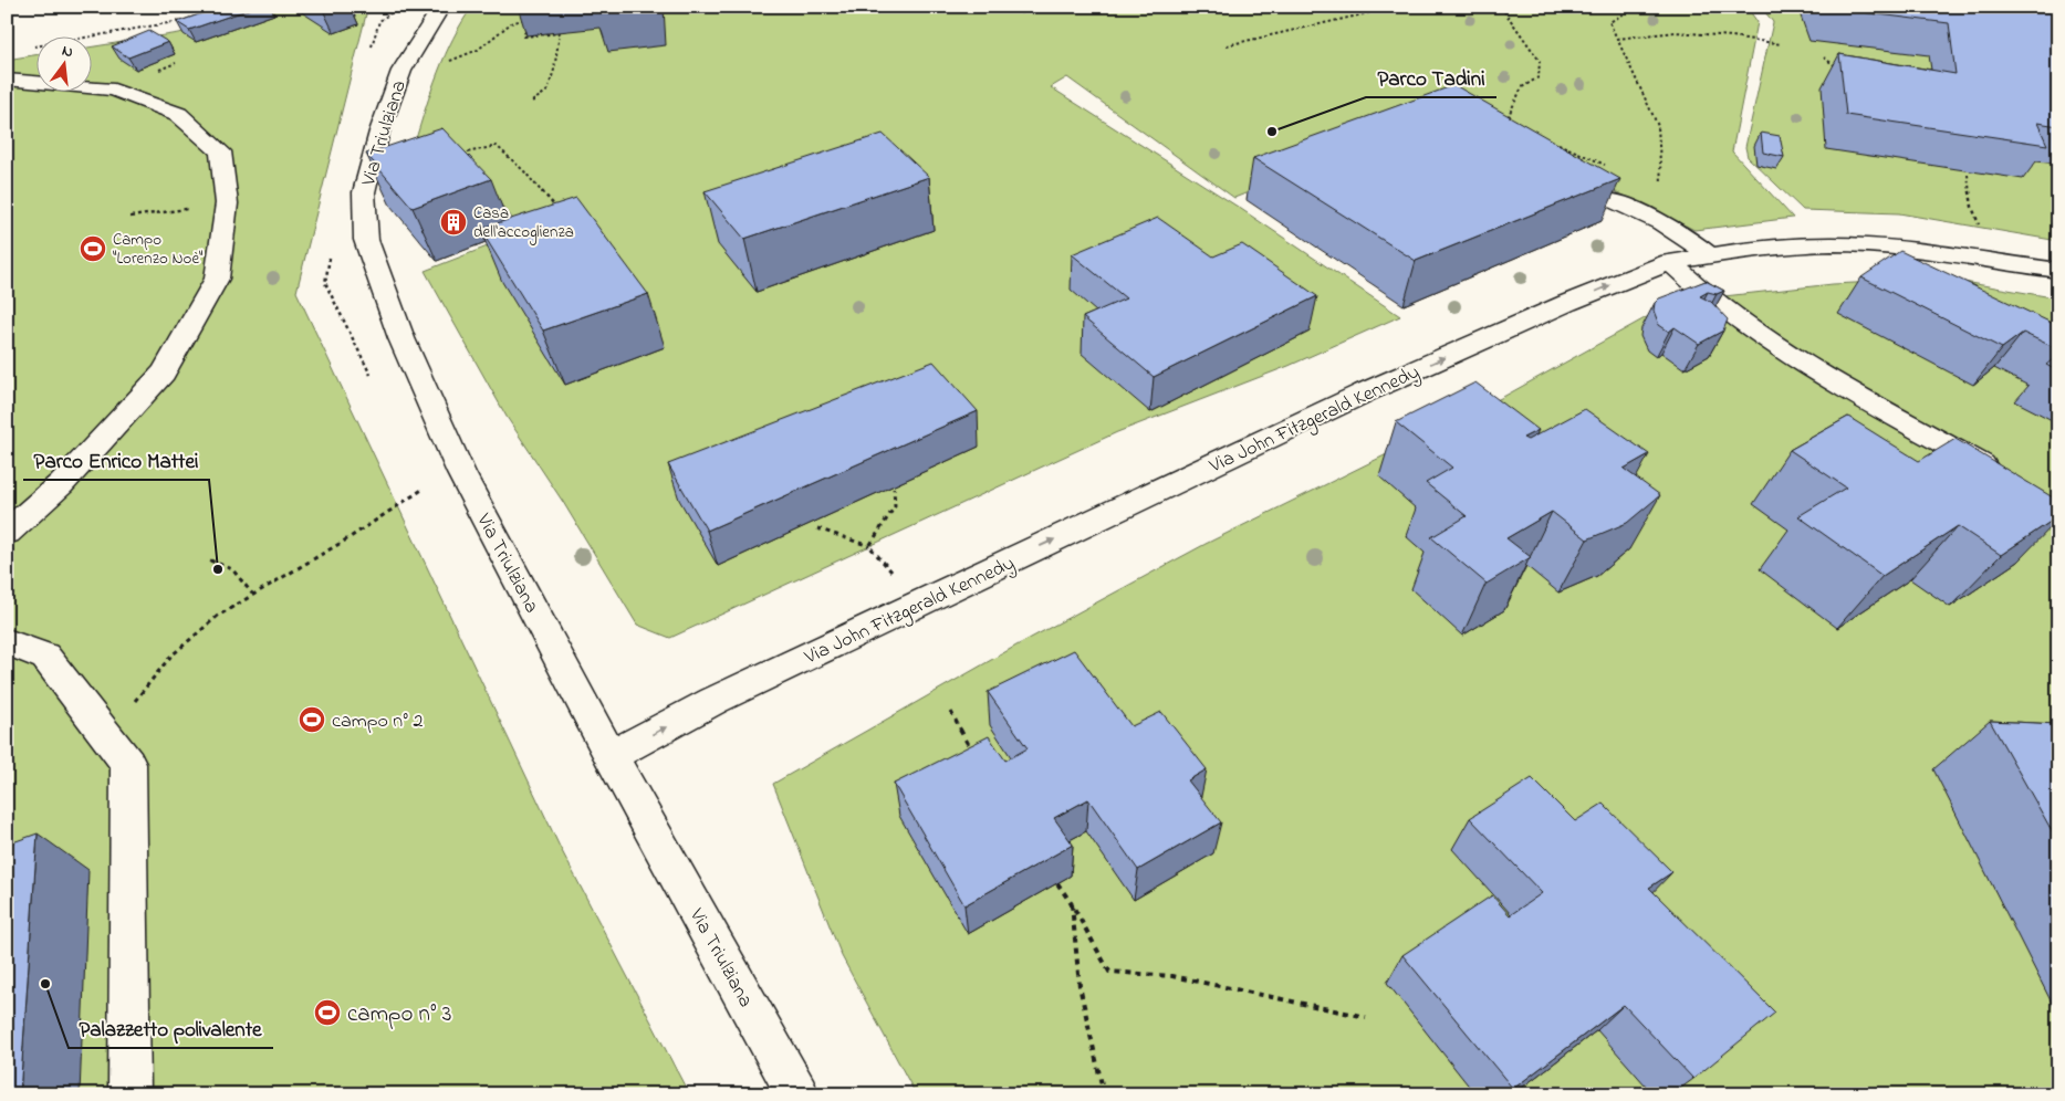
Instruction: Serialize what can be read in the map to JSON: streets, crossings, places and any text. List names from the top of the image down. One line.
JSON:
{"streets":{"street":["Via Triulziana","Via John Fitzgerald Kennedy"]},"crossings":[["Via Triulziana","Via John Fitzgerald Kennedy"]],"one_way":["Via John Fitzgerald Kennedy"],"places":{"other":["Parco Tadini","Parco Enrico Mattei","Palazzetto polivalente"],"building":["Casa dell'accoglienza"],"sports":["Campo \"Lorenzo Noè\"","campo n° 2","campo n° 3"]},"north":"top"}
